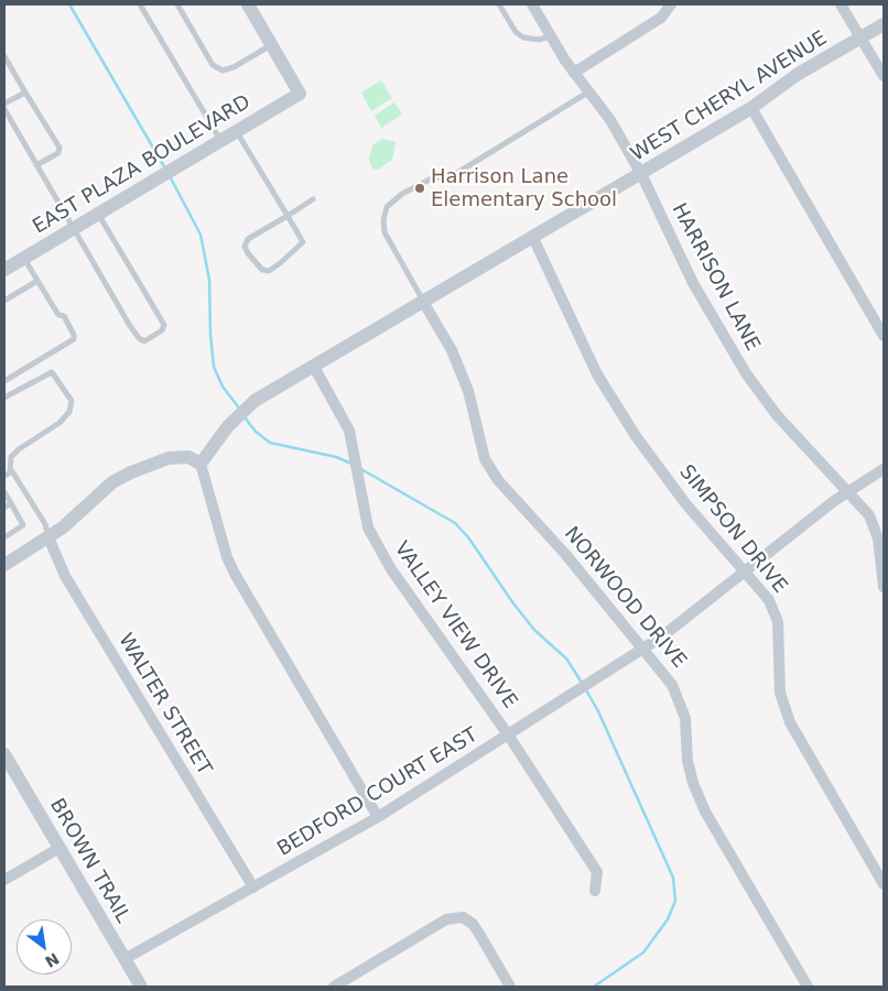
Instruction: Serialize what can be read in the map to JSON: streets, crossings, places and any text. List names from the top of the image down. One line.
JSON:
{"streets":{"street":["WEST CHERYL AVENUE","EAST PLAZA BOULEVARD","HARRISON LANE","SIMPSON DRIVE","NORWOOD DRIVE","VALLEY VIEW DRIVE","WALTER STREET","BEDFORD COURT EAST","BROWN TRAIL"]},"crossings":[["WEST CHERYL AVENUE","HARRISON LANE"],["WEST CHERYL AVENUE","SIMPSON DRIVE"],["WEST CHERYL AVENUE","NORWOOD DRIVE"],["WEST CHERYL AVENUE","VALLEY VIEW DRIVE"],["HARRISON LANE","BEDFORD COURT EAST"],["SIMPSON DRIVE","BEDFORD COURT EAST"],["NORWOOD DRIVE","BEDFORD COURT EAST"],["VALLEY VIEW DRIVE","BEDFORD COURT EAST"],["WALTER STREET","BEDFORD COURT EAST"],["BEDFORD COURT EAST","BROWN TRAIL"]],"places":["Harrison Lane Elementary School"],"north":"bottom right"}
